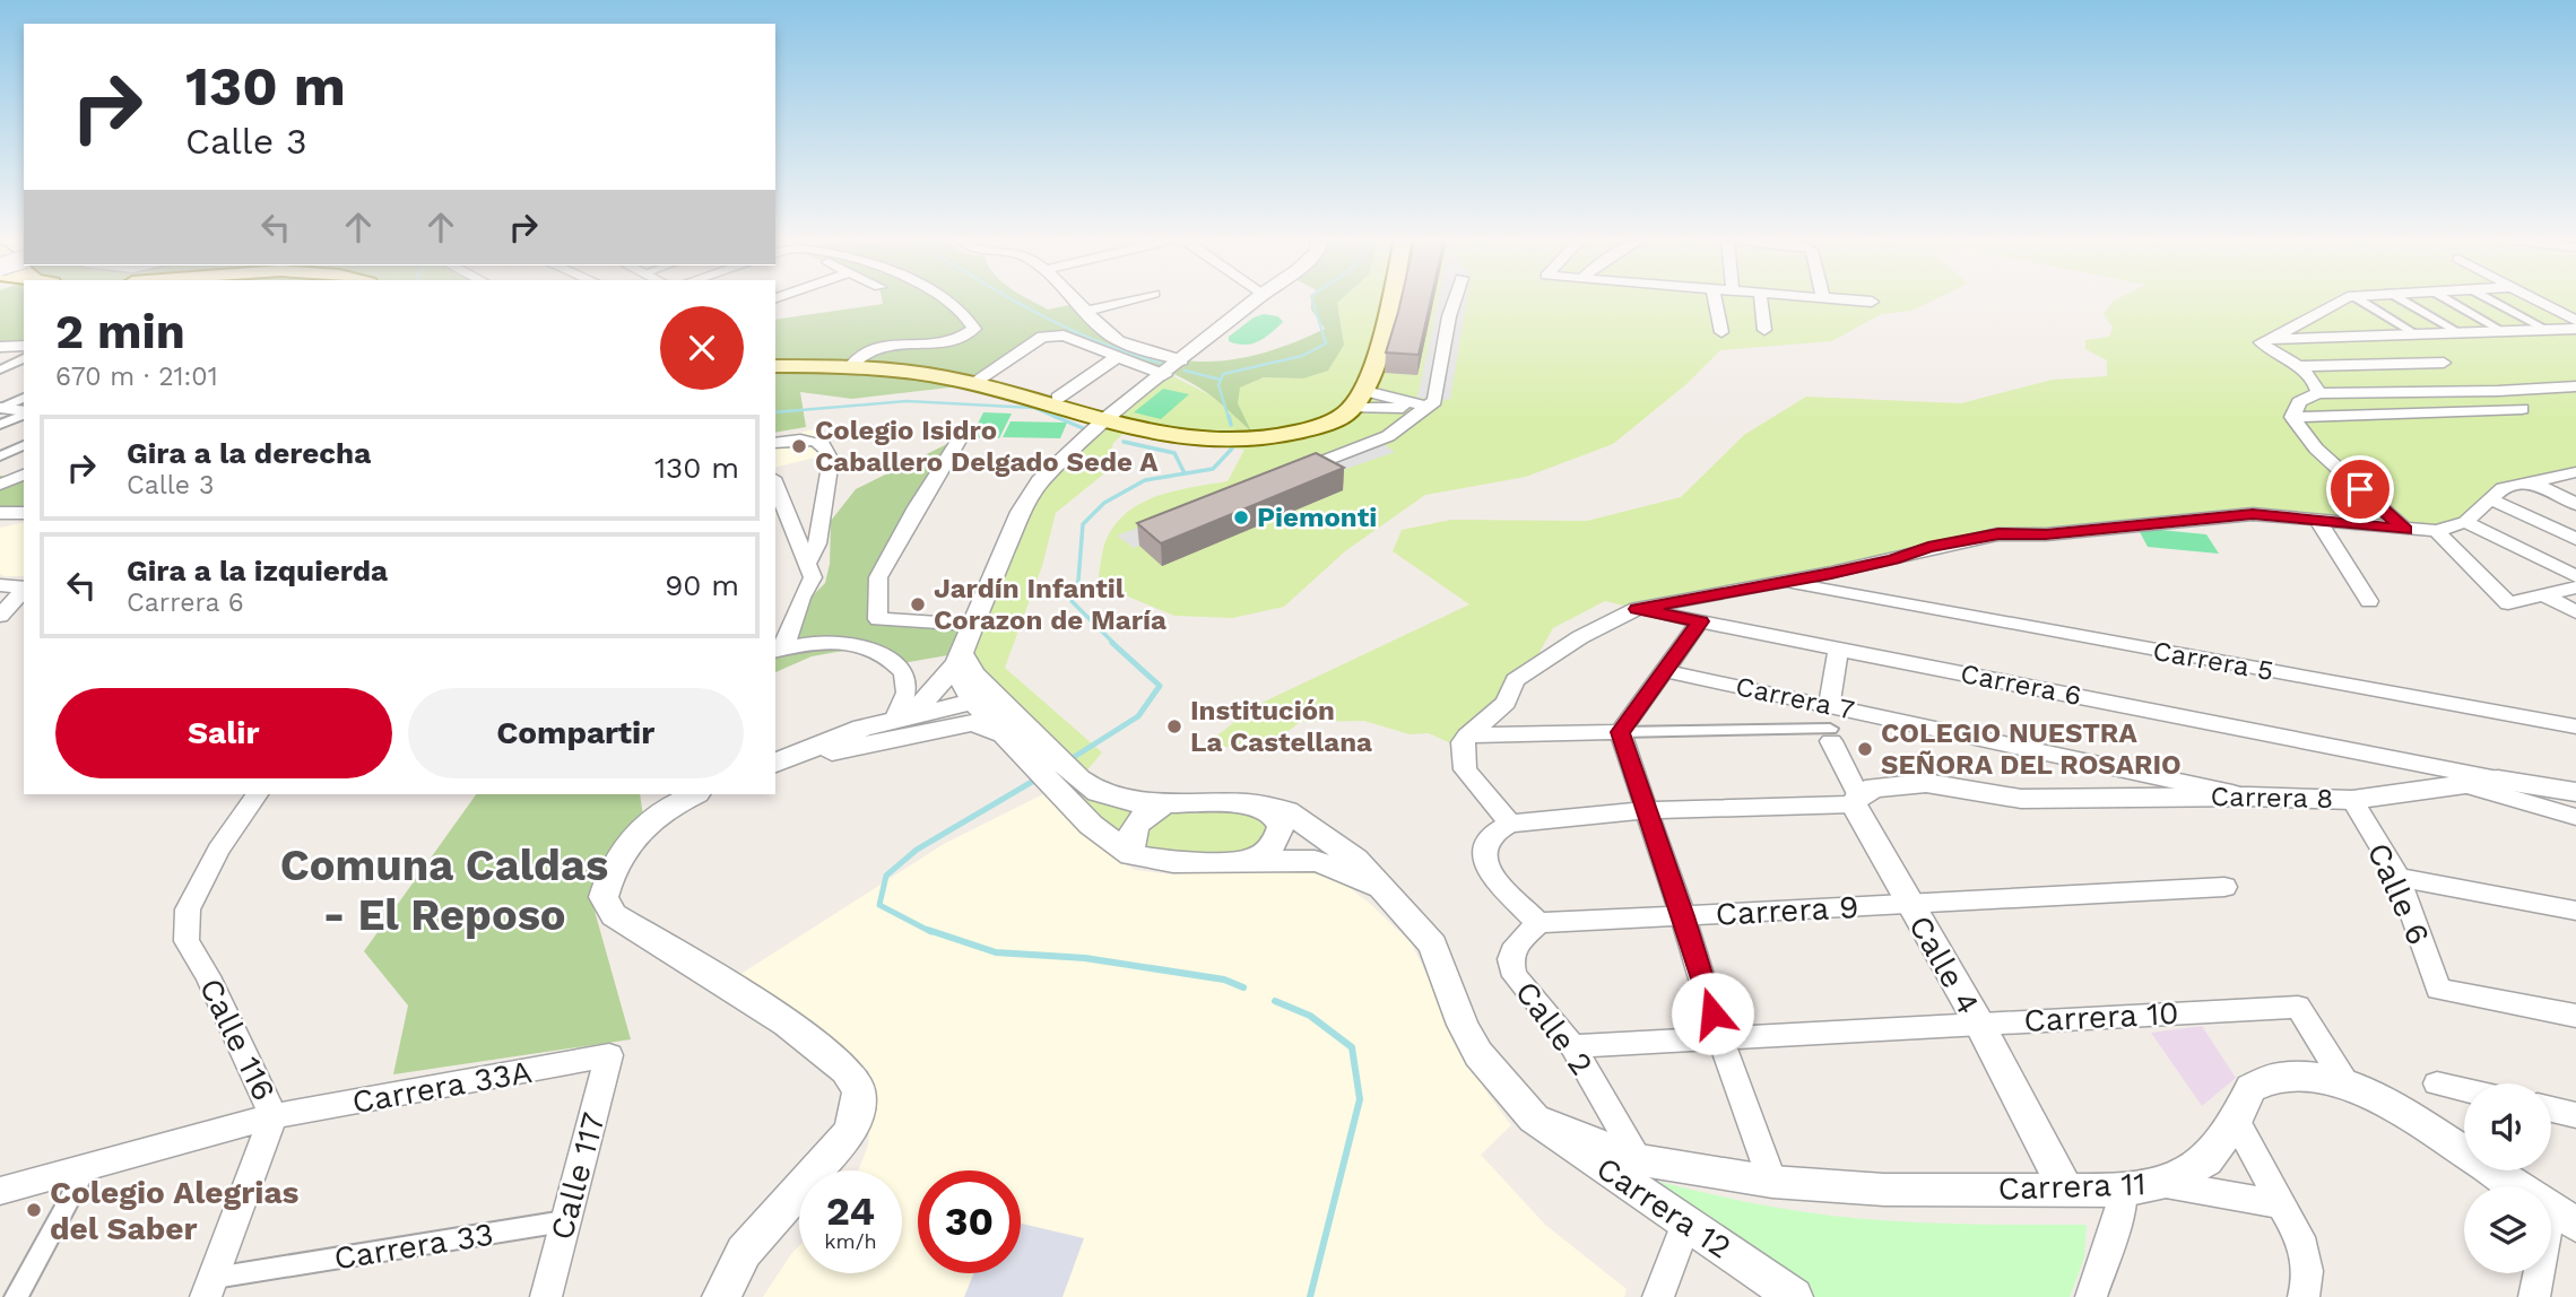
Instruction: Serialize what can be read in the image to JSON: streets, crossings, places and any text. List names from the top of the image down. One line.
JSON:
{"streets":{"street":["Carrera 5","Carrera 6","Carrera 7","Carrera 8","Calle 6","Carrera 9","Calle 4","Carrera 10","Calle 2","Calle 116","Carrera 33A","Calle 117","Carrera 11","Carrera 12","Carrera 33"]},"crossings":[["Carrera 6","Carrera 8"],["Carrera 7","Carrera 8"],["Carrera 8","Calle 6"],["Carrera 8","Calle 4"],["Carrera 9","Calle 4"],["Carrera 9","Calle 2"],["Calle 4","Carrera 10"],["Calle 4","Carrera 11"],["Carrera 10","Calle 2"],["Carrera 10","Carrera 11"],["Calle 2","Carrera 11"],["Calle 116","Carrera 33A"],["Calle 116","Carrera 33"],["Carrera 33A","Calle 117"],["Calle 117","Carrera 33"],["Carrera 11","Carrera 12"]],"districts":["Comuna Caldas - El Reposo"],"places":["Colegio Isidro Caballero Delgado Sede A","Piemonti","Jardín Infantil Corazon de María","Institución La Castellana","COLEGIO NUESTRA SEÑORA DEL ROSARIO","Colegio Alegrias del Saber"],"page":{"turn":["130 m","Calle 3"],"heading":["2 min","670 m · 21:01"],"list":[{"name":"Gira a la derecha","note":"Calle 3","value":"130 m"},{"name":"Gira a la izquierda","note":"Carrera 6","value":"90 m"}],"buttons":["Salir","Compartir"],"speed":"24 km/h","limit":"30"}}
